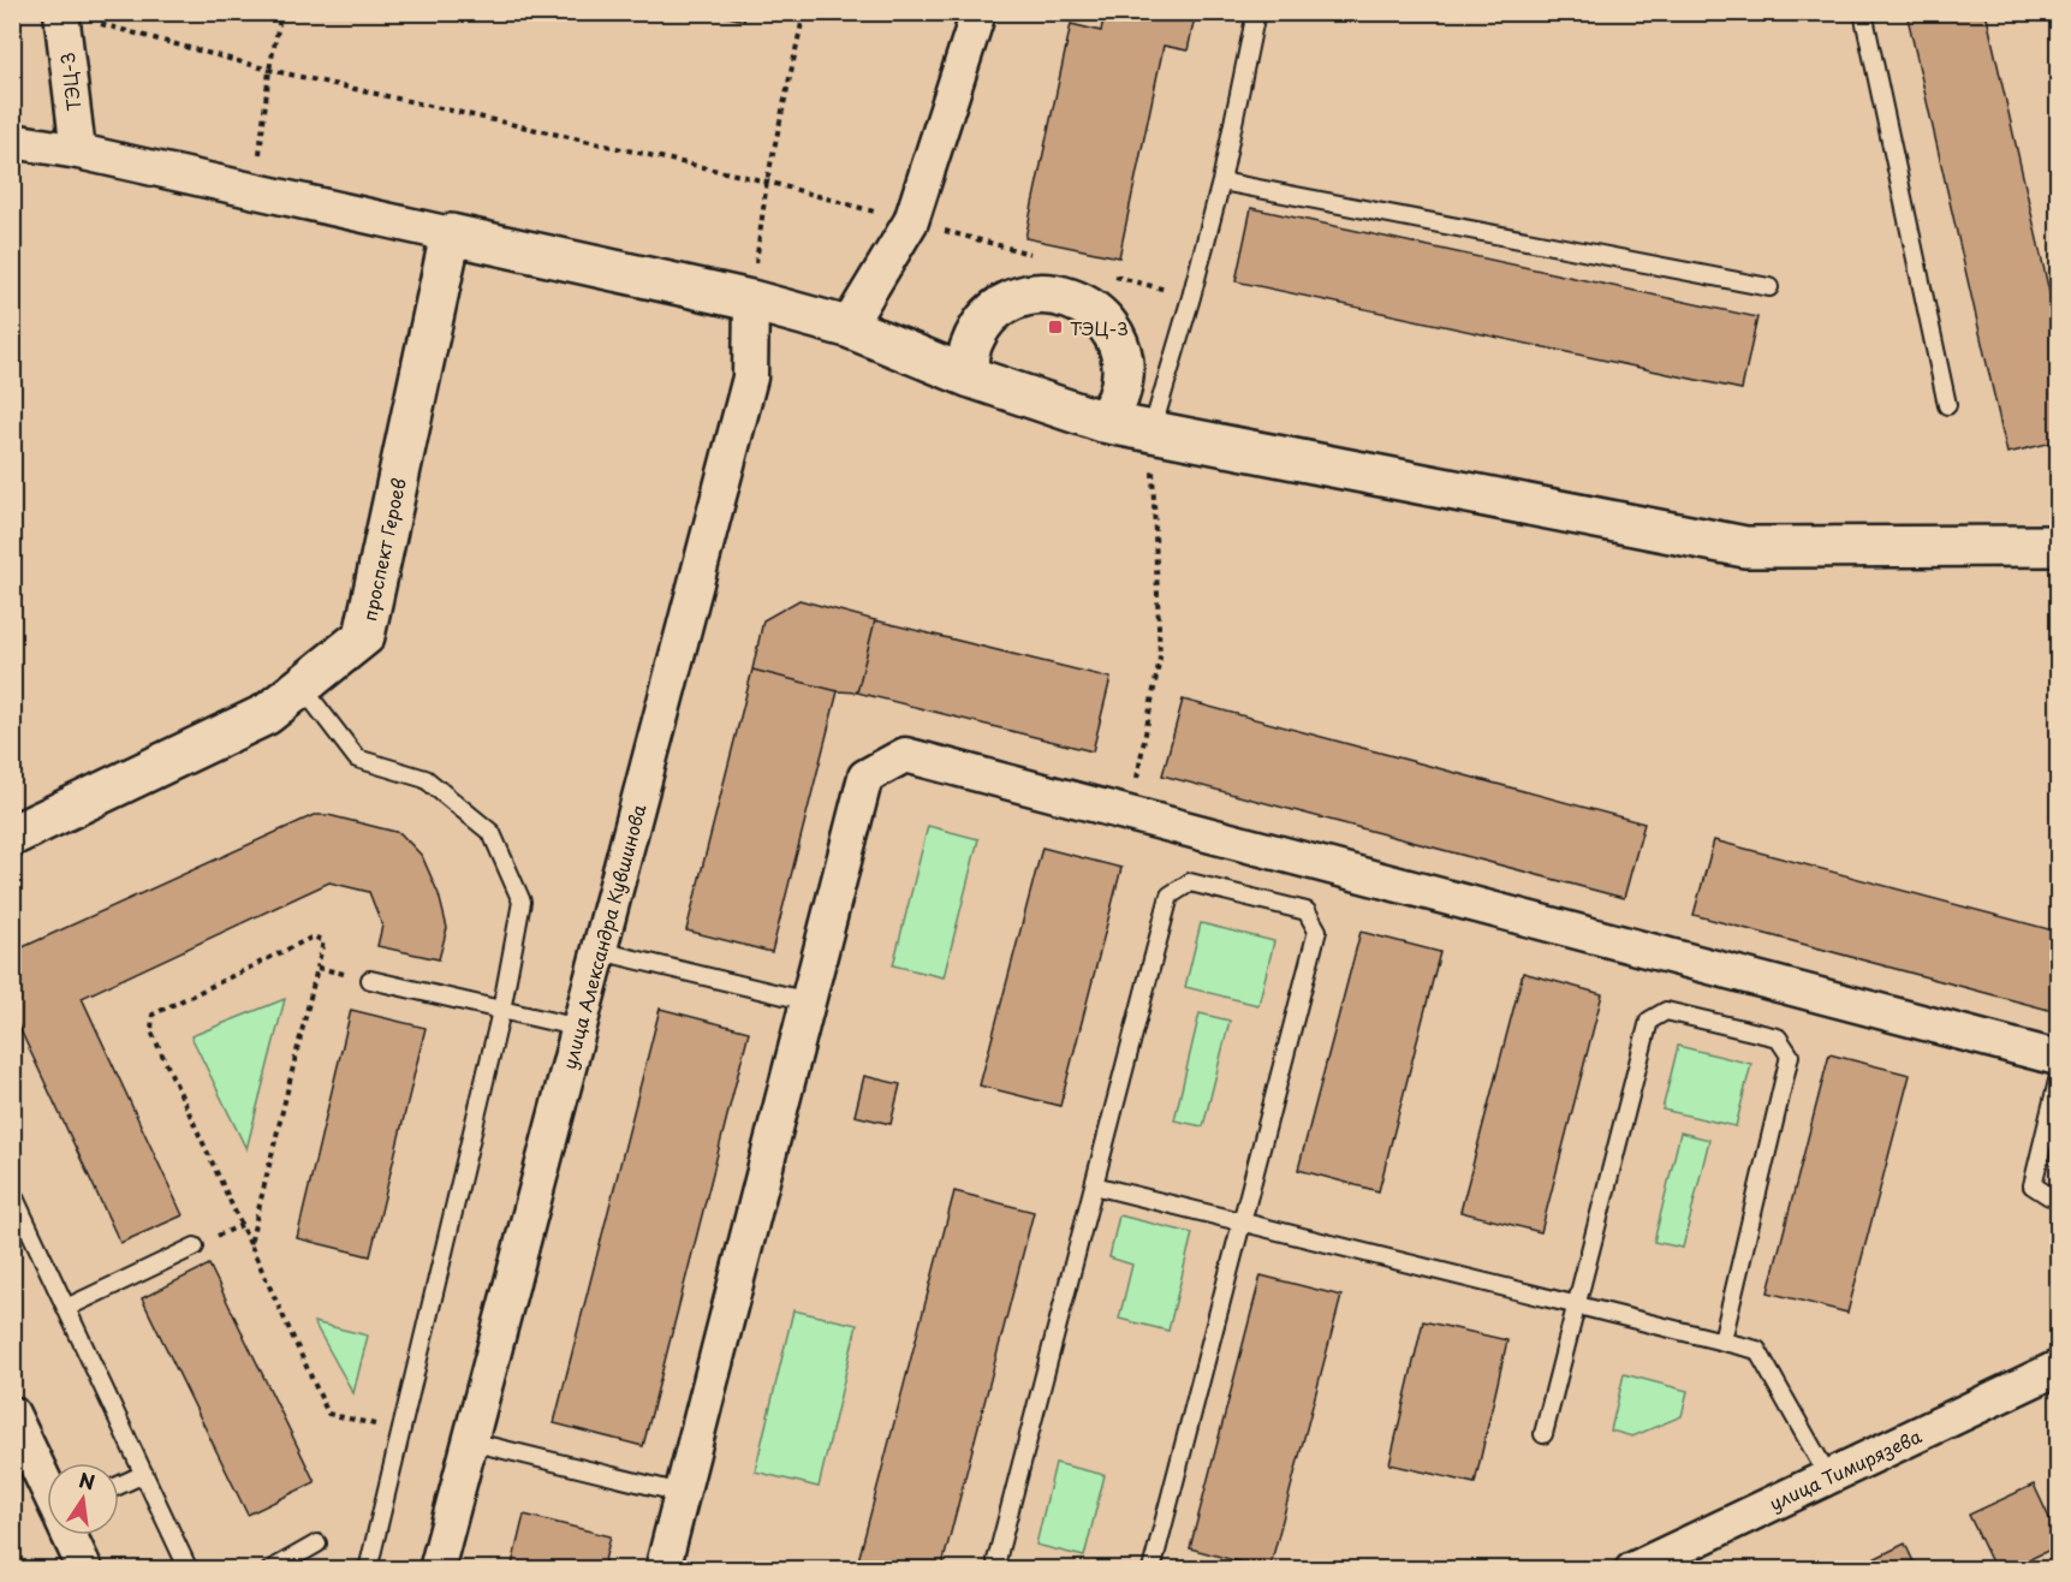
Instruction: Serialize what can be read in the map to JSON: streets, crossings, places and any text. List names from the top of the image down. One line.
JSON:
{"streets":{"street":["ТЭЦ-3","проспект Героев","улица Александра Кувшинова","улица Тимирязева"]},"places":{"transit":["ТЭЦ-3"]},"north":"top"}
